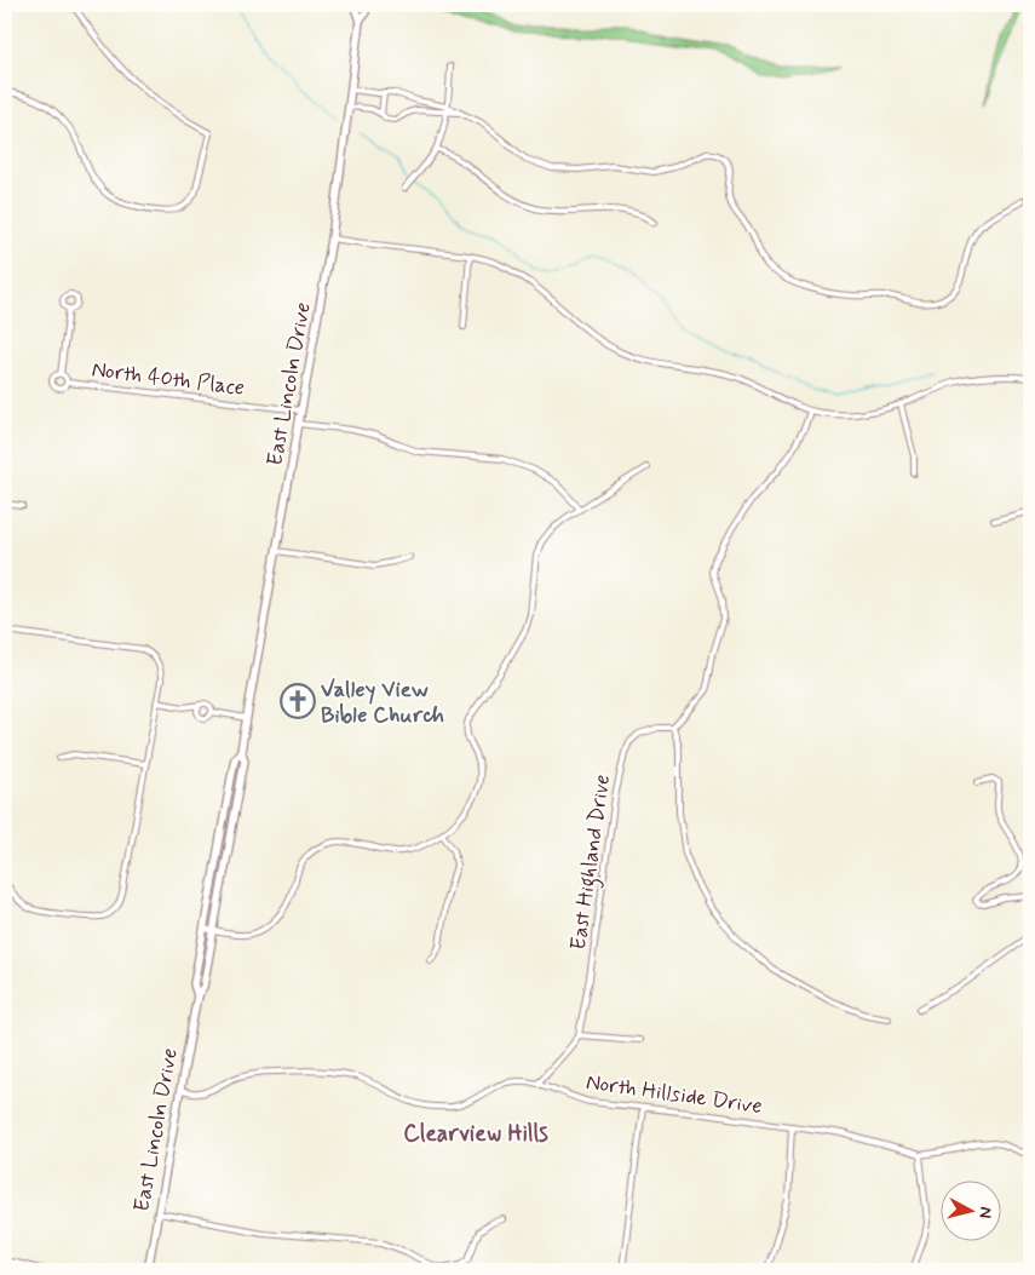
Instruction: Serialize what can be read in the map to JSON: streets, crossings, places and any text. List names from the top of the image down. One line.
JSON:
{"streets":{"main road":["East Lincoln Drive"],"street":["North 40th Place","East Highland Drive","North Hillside Drive"]},"crossings":[["North 40th Place","East Lincoln Drive"],["East Lincoln Drive","North Hillside Drive"]],"districts":["Clearview Hills"],"places":{"church":["Valley View Bible Church"]},"north":"right"}
